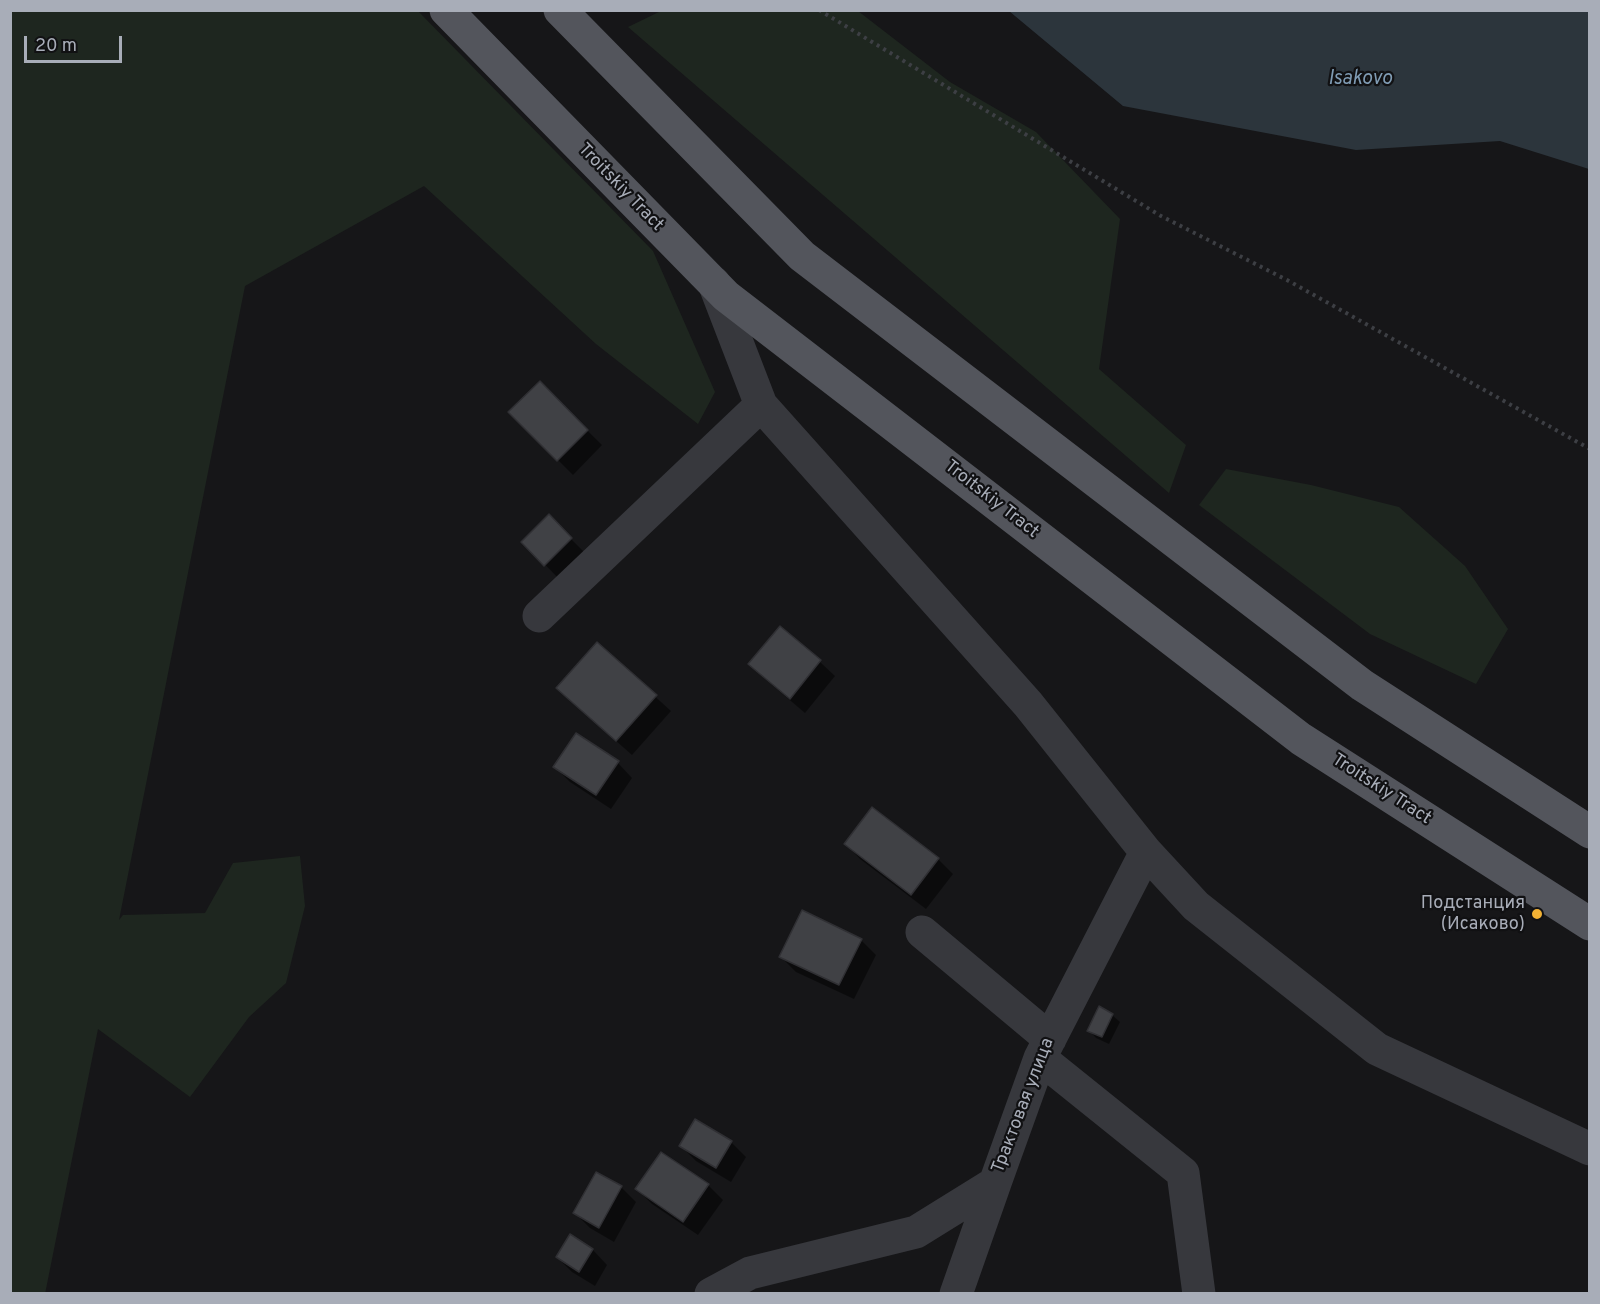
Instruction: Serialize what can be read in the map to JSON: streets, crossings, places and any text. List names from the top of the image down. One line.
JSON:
{"streets":{"main road":["Troitskiy Tract"],"street":["Трактовая улица"]},"water":["Isakovo"],"places":["Подстанция (Исаково)"],"scale_bar":"20 m"}
